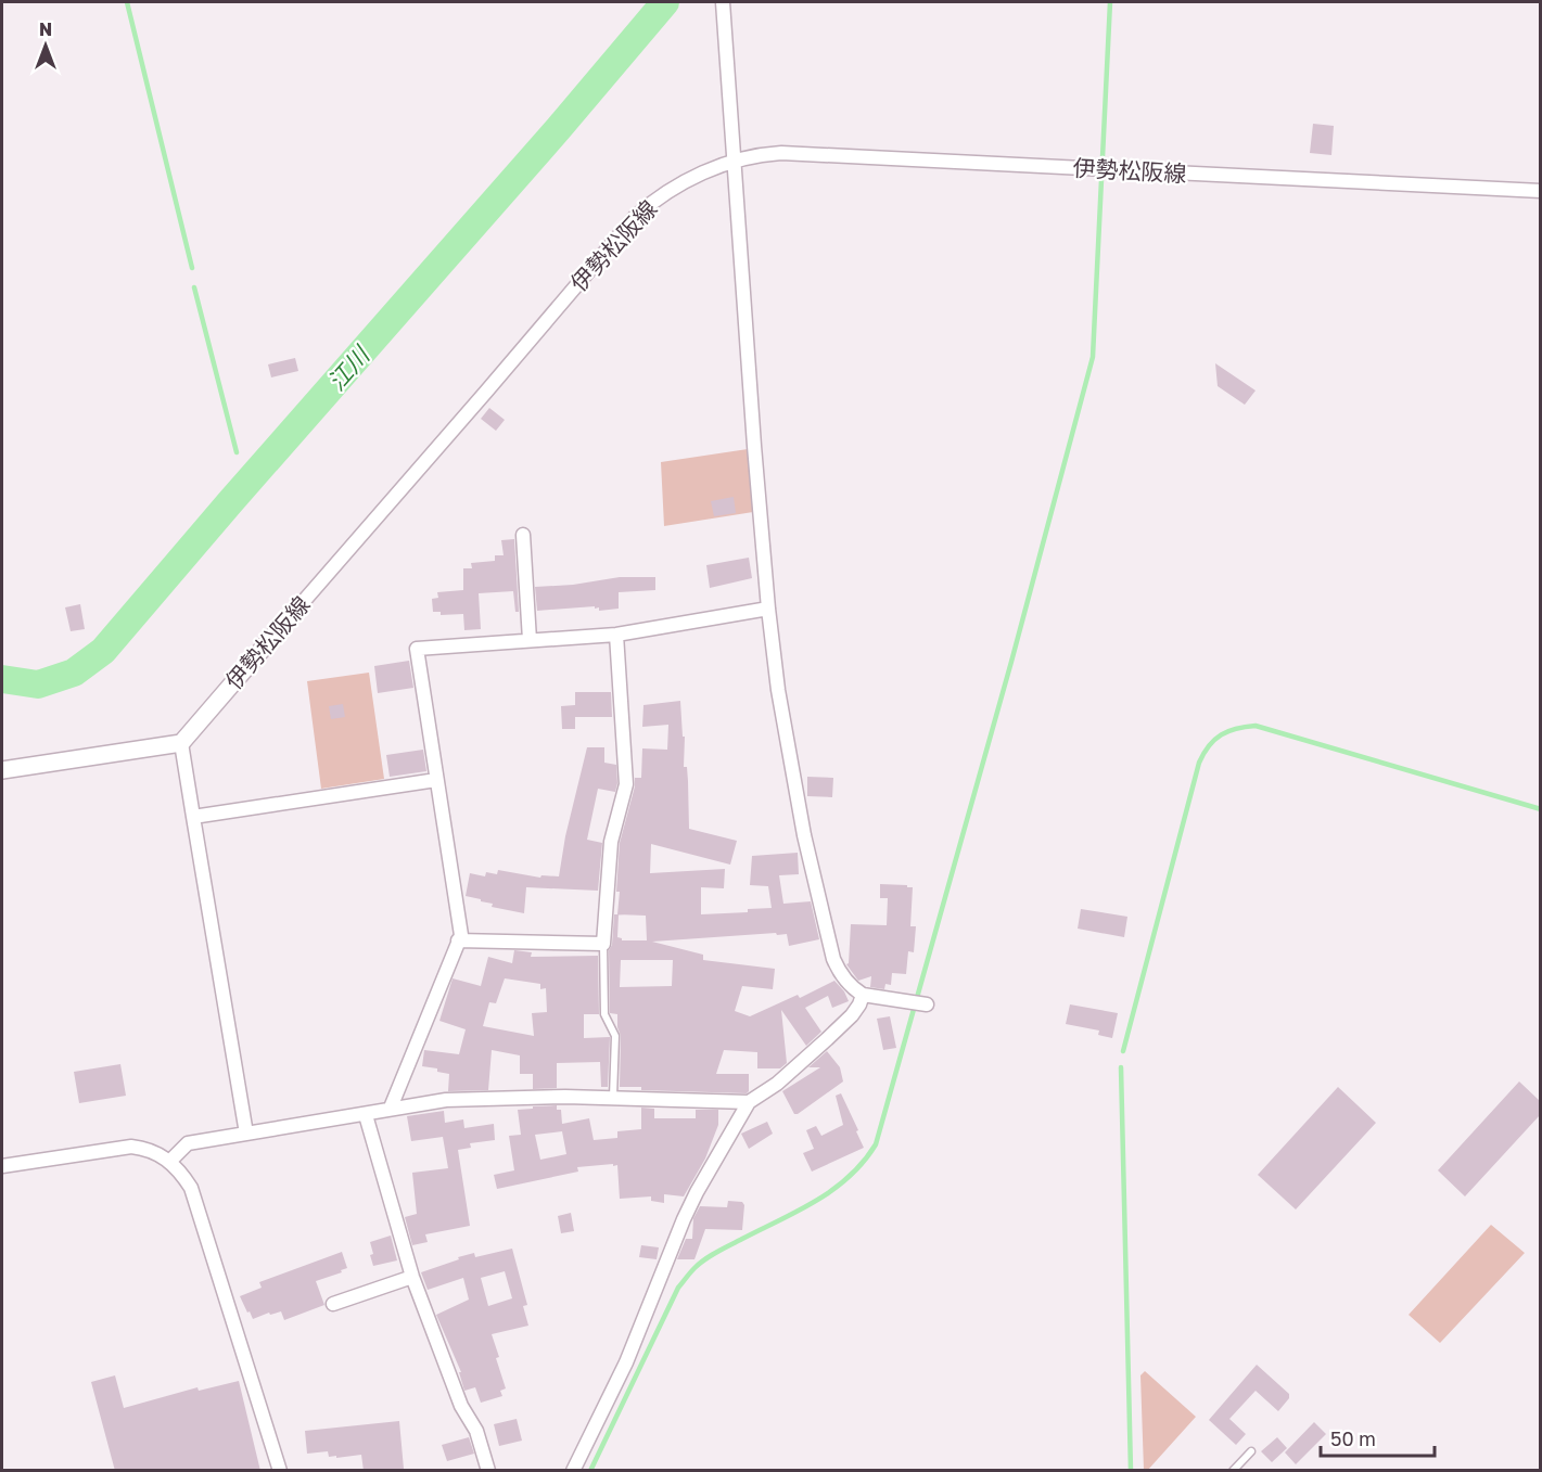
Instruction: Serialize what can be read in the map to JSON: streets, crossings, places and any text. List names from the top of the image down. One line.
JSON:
{"streets":{"street":["伊勢松阪線"]},"water":["江川"],"scale_bar":"50 m","north":"top"}
